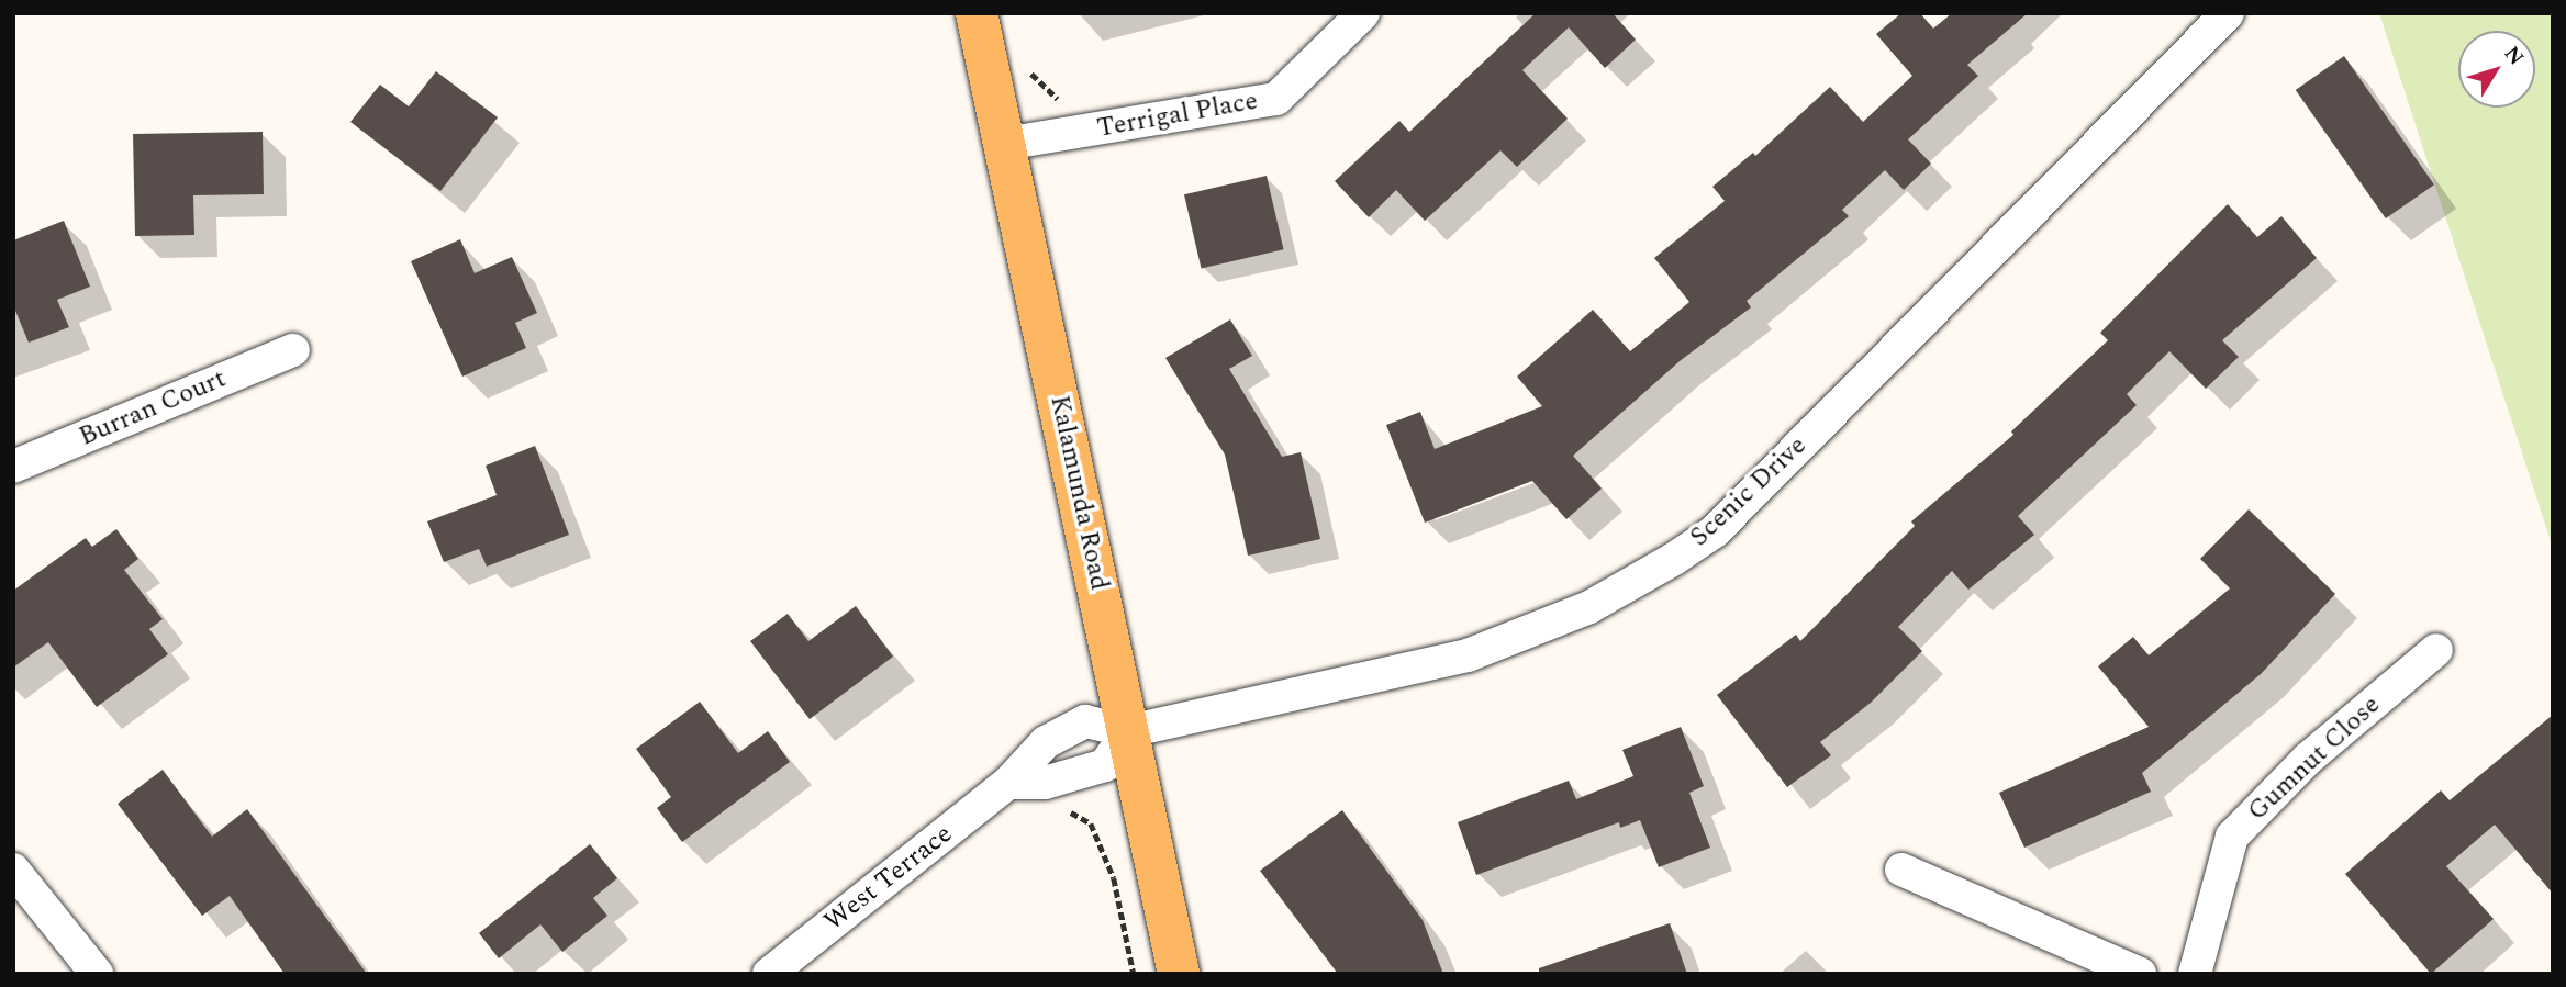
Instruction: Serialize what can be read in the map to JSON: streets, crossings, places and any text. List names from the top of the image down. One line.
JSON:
{"streets":{"main road":["Kalamunda Road"],"street":["Terrigal Place","Burran Court","Scenic Drive","Gumnut Close","West Terrace"]},"crossings":[["Terrigal Place","Kalamunda Road"],["Scenic Drive","Kalamunda Road"],["Scenic Drive","West Terrace"],["Kalamunda Road","West Terrace"]],"north":"top right"}
